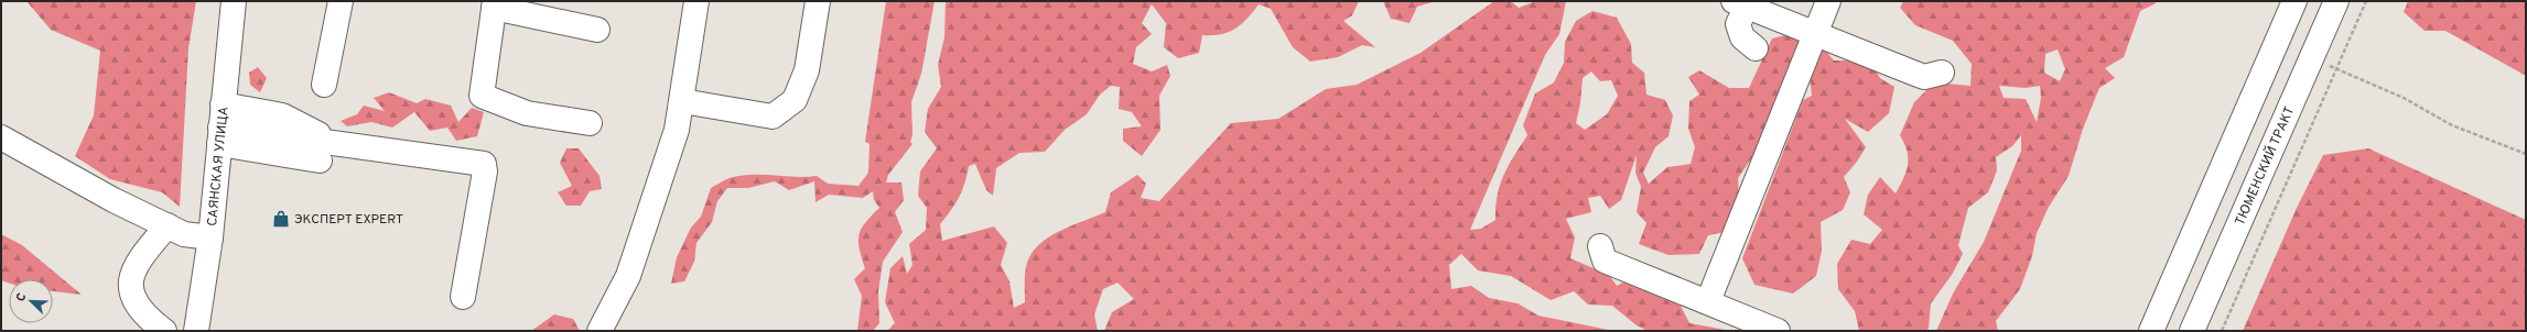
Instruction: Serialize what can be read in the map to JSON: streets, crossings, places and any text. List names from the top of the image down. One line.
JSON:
{"streets":{"main road":["САЯНСКАЯ УЛИЦА","ТЮМЕНСКИЙ ТРАКТ"]},"places":{"shop":["ЭКСПЕРТ EXPERT"]},"north":"top left"}
